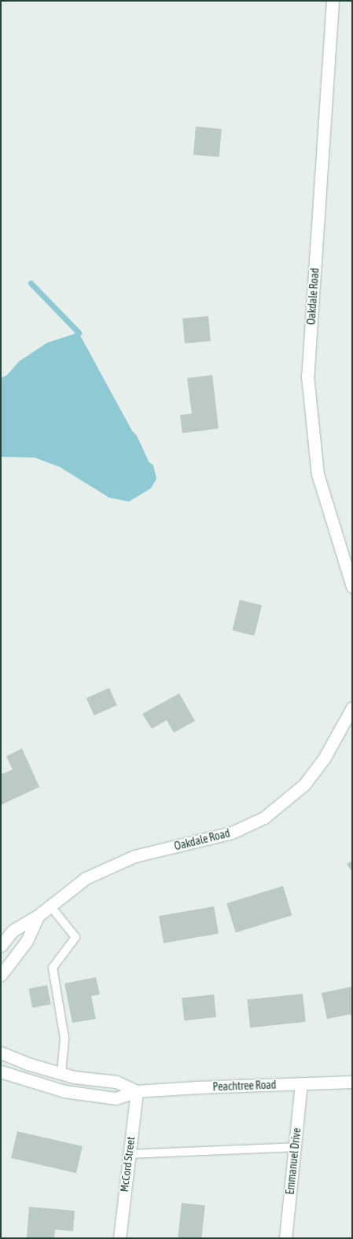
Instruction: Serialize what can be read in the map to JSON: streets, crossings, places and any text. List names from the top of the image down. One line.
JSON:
{"streets":{"main road":["Oakdale Road","Peachtree Road","Emmanuel Drive","McCord Street"]},"crossings":[["Peachtree Road","Emmanuel Drive"],["Peachtree Road","McCord Street"]]}
